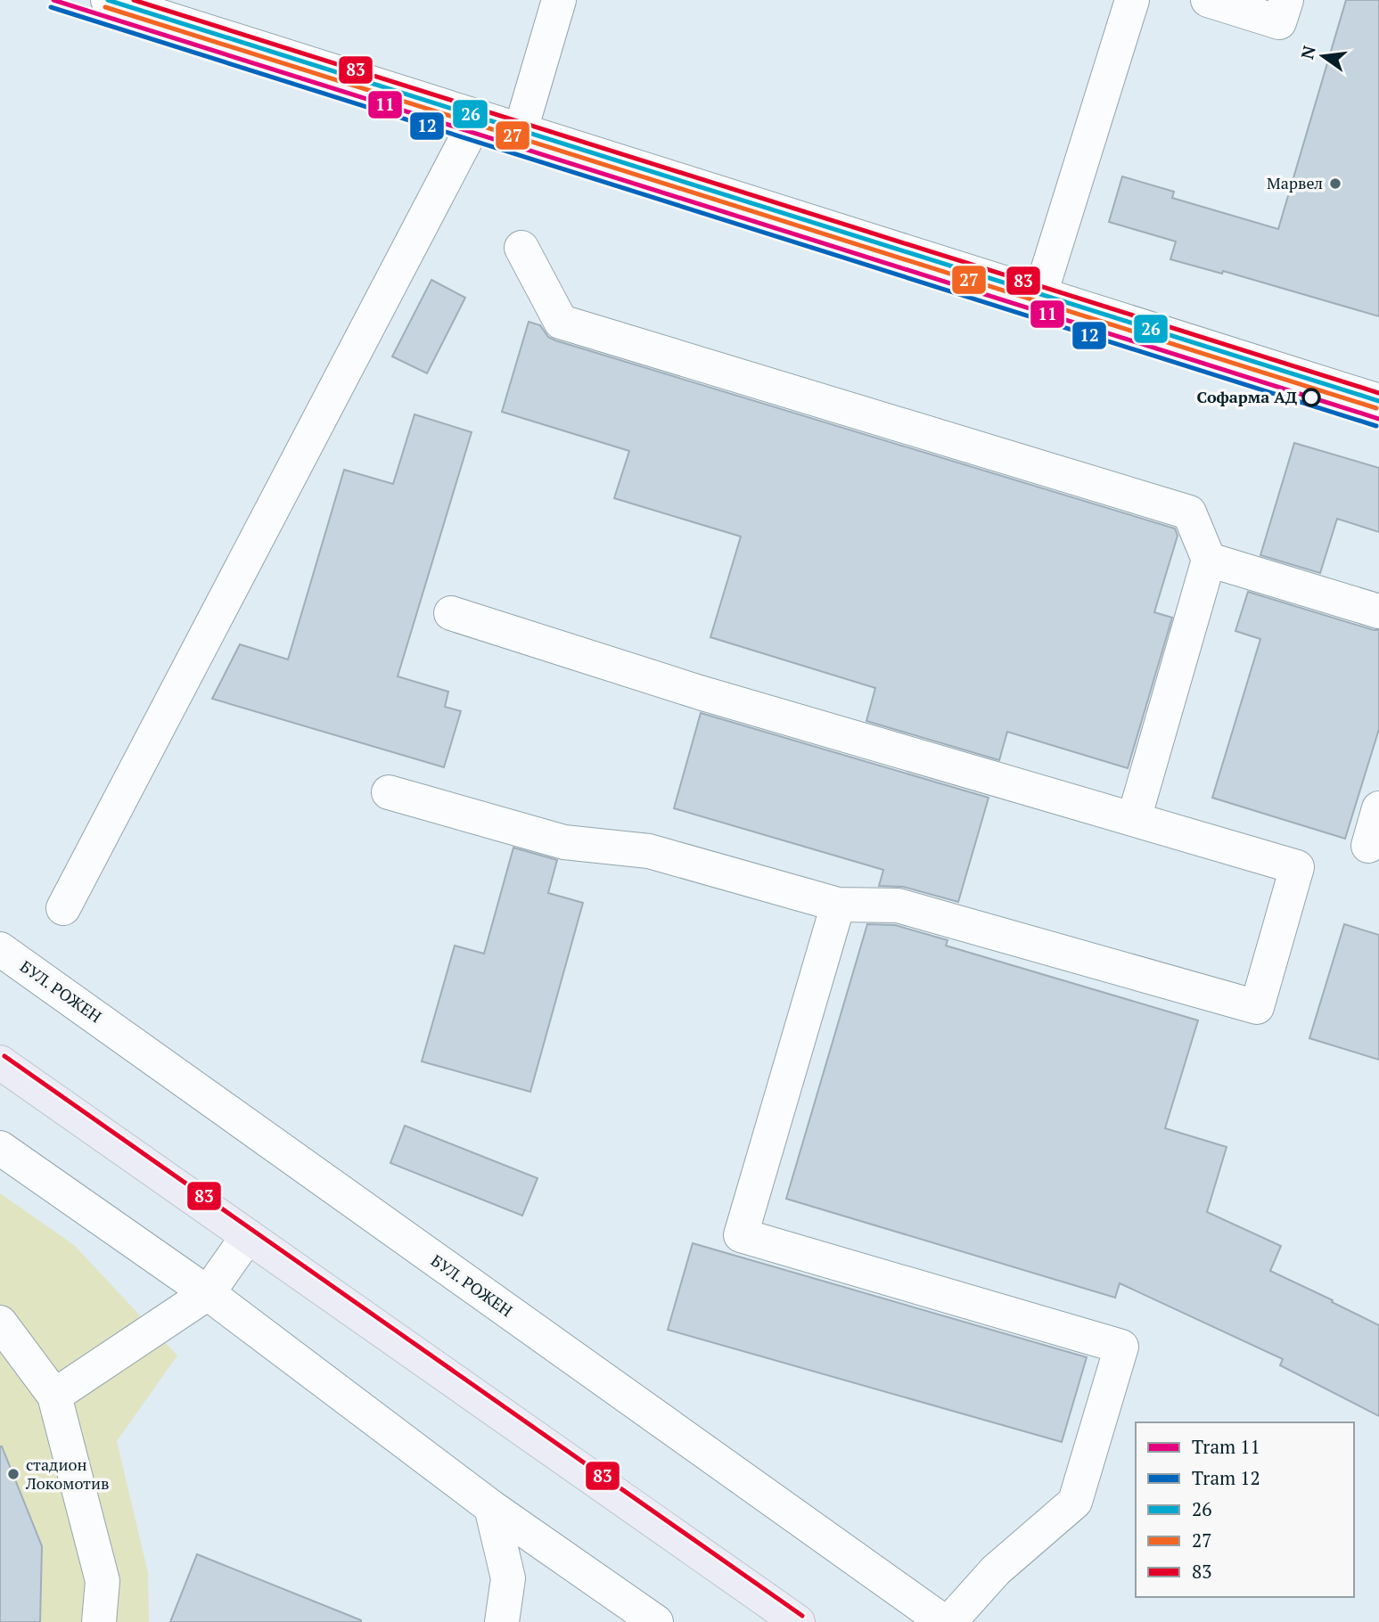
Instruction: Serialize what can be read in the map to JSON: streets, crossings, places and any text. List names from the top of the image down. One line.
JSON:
{"streets":{"street":["БУЛ. РОЖЕН"]},"places":["Марвел","Софарма АД","стадион Локомотив"],"lines":["tram line 11","transit line 26","transit line 83","tram line 12","transit line 27"],"legend":["Tram 11","Tram 12","26","27","83"],"north":"left"}
